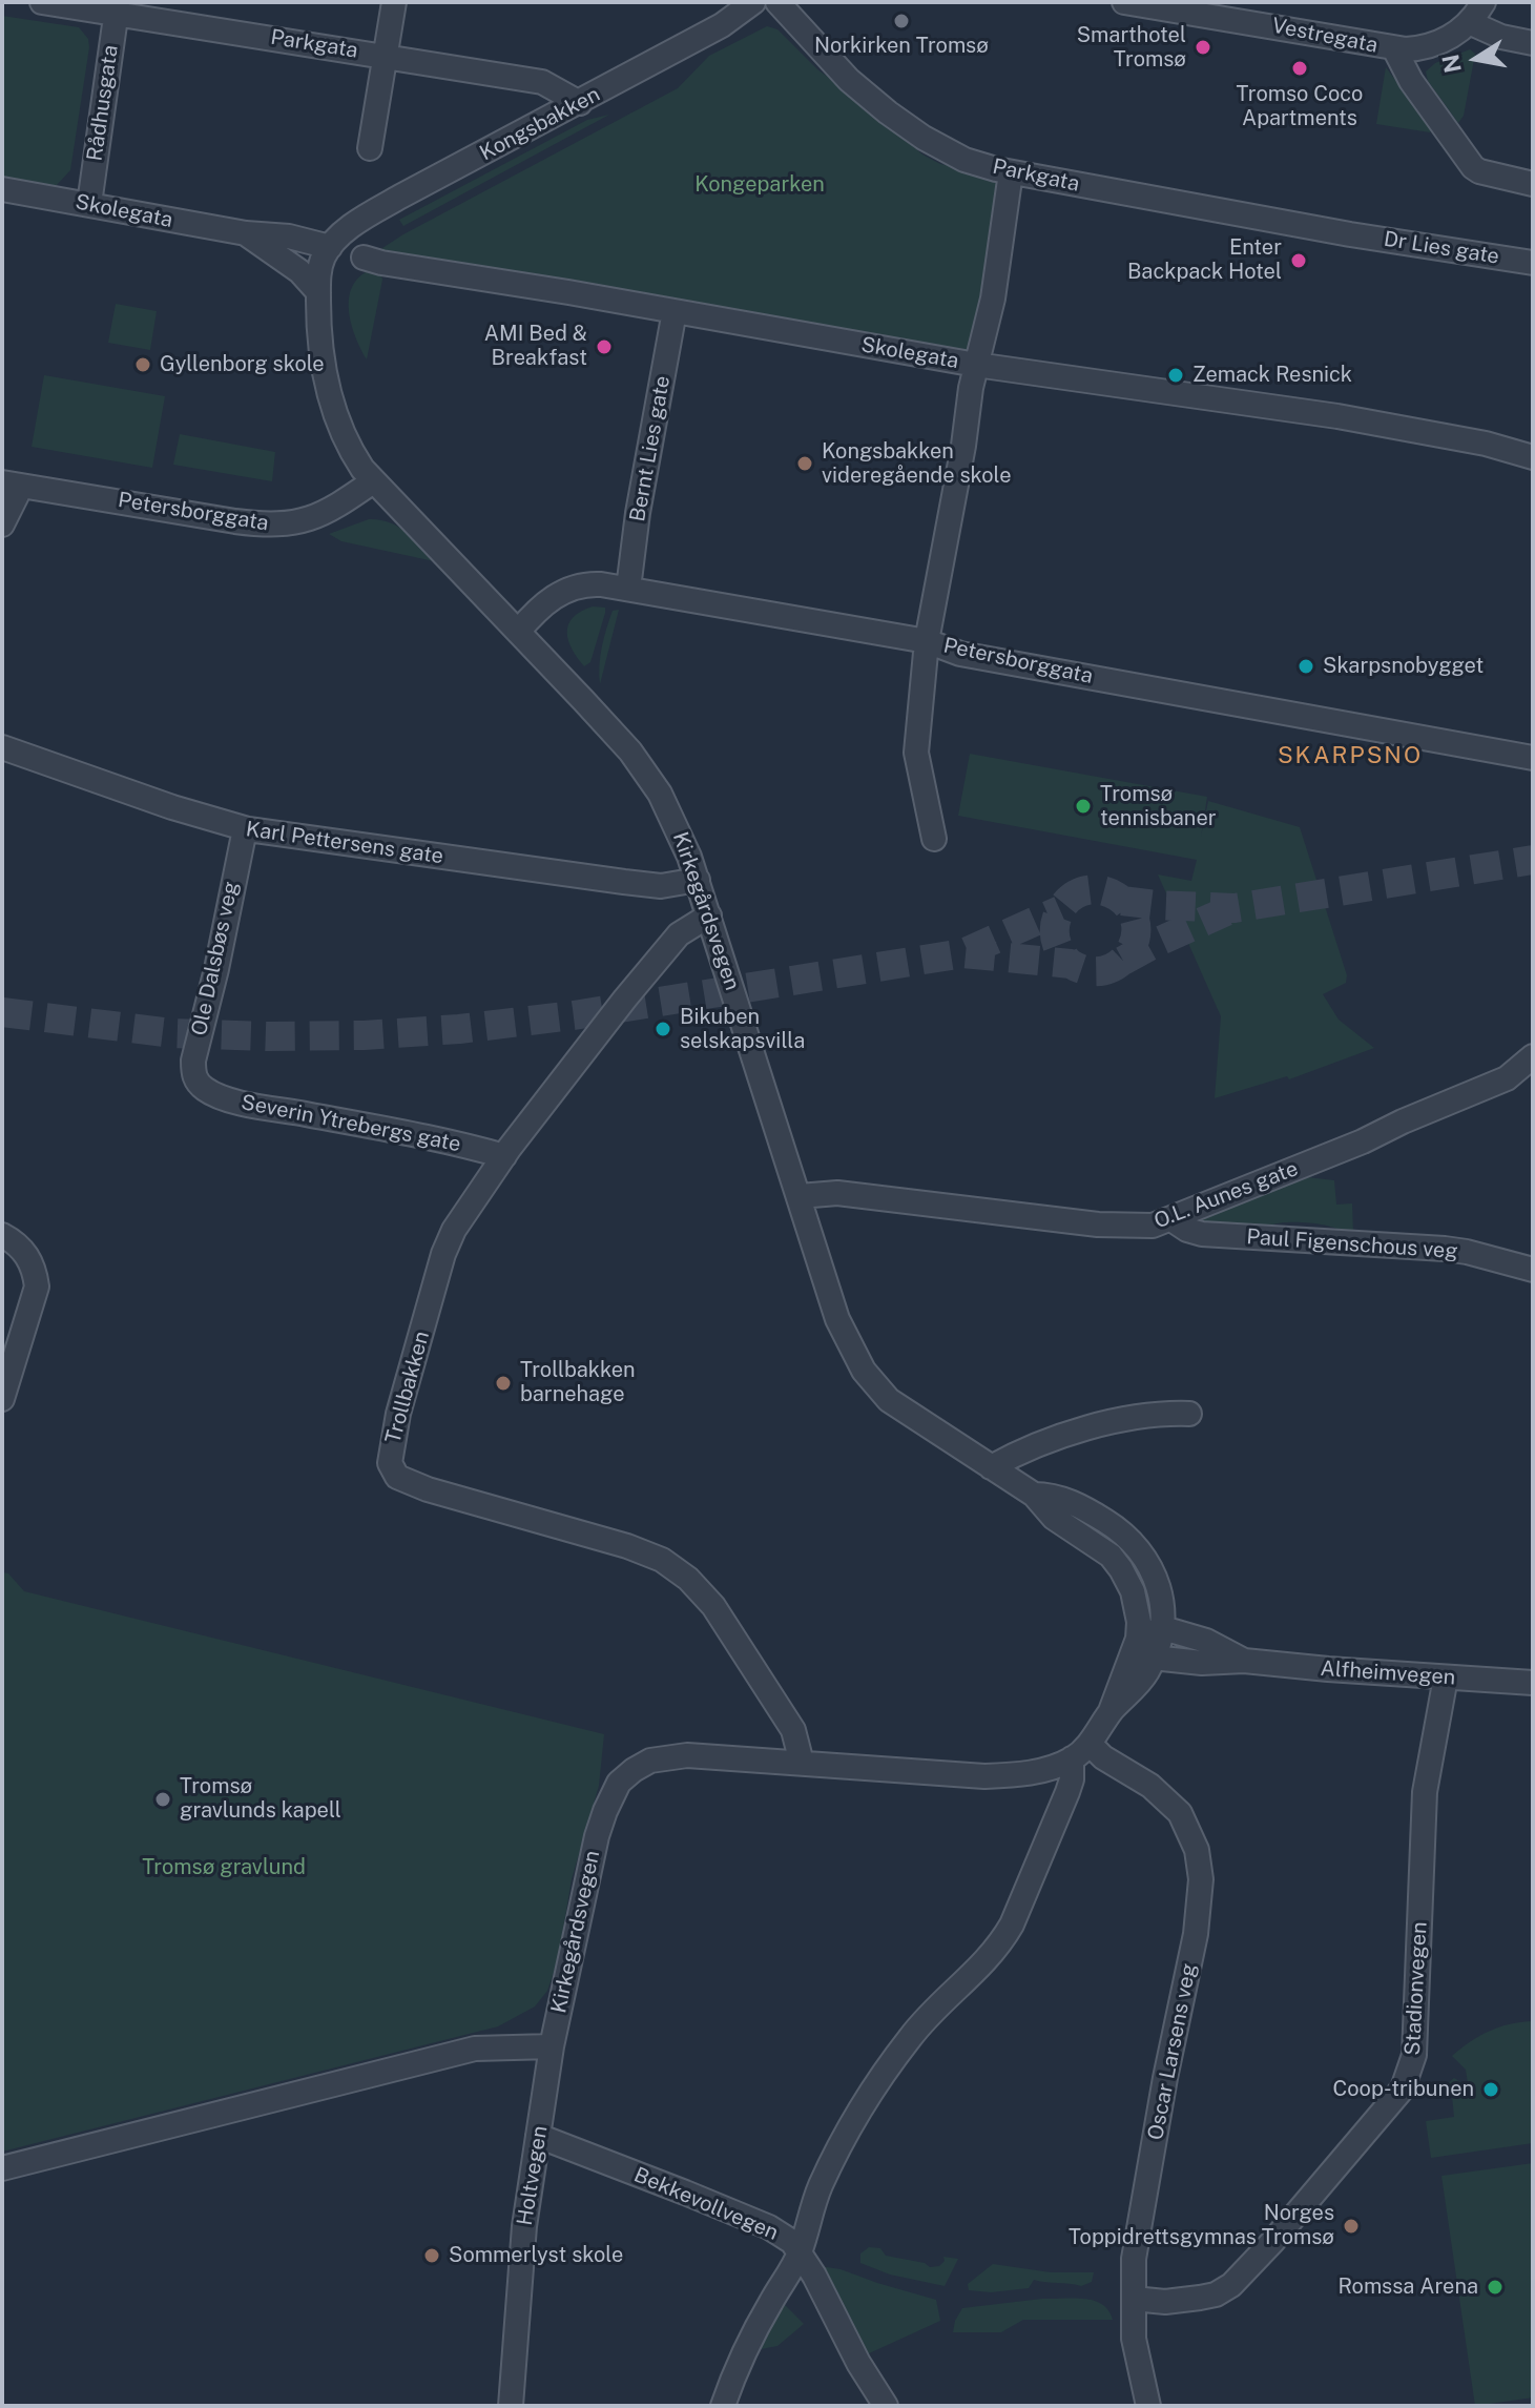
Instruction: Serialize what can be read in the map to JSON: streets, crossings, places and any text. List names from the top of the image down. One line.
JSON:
{"streets":{"street":["Vestregata","Parkgata","Rådhusgata","Kongsbakken","Skolegata","Dr Lies gate","Bernt Lies gate","Petersborggata","Karl Pettersens gate","Kirkegårdsvegen","Ole Dalsbøs veg","Severin Ytrebergs gate","O.L. Aunes gate","Paul Figenschous veg","Trollbakken","Alfheimvegen","Stadionvegen","Oscar Larsens veg","Holtvegen","Bekkevollvegen"]},"crossings":[["Parkgata","Rådhusgata"],["Parkgata","Kongsbakken"],["Parkgata","Dr Lies gate"],["Rådhusgata","Skolegata"],["Kongsbakken","Skolegata"],["Kongsbakken","Kirkegårdsvegen"],["Skolegata","Bernt Lies gate"],["Skolegata","Kirkegårdsvegen"],["Bernt Lies gate","Petersborggata"],["Petersborggata","Kirkegårdsvegen"],["Karl Pettersens gate","Kirkegårdsvegen"],["Karl Pettersens gate","Ole Dalsbøs veg"],["Kirkegårdsvegen","O.L. Aunes gate"],["Kirkegårdsvegen","Trollbakken"],["Kirkegårdsvegen","Alfheimvegen"],["Kirkegårdsvegen","Oscar Larsens veg"],["Kirkegårdsvegen","Holtvegen"],["Ole Dalsbøs veg","Severin Ytrebergs gate"],["Severin Ytrebergs gate","Trollbakken"],["O.L. Aunes gate","Paul Figenschous veg"],["Alfheimvegen","Stadionvegen"],["Stadionvegen","Oscar Larsens veg"],["Holtvegen","Bekkevollvegen"]],"districts":["SKARPSNO"],"parks":["Kongeparken","Tromsø gravlund"],"places":["Norkirken Tromsø","Smarthotel Tromsø","Tromso Coco Apartments","Enter Backpack Hotel","AMI Bed & Breakfast","Gyllenborg skole","Zemack Resnick","Kongsbakken videregående skole","Skarpsnobygget","Tromsø tennisbaner","Bikuben selskapsvilla","Trollbakken barnehage","Tromsø gravlunds kapell","Coop-tribunen","Norges Toppidrettsgymnas Tromsø","Sommerlyst skole","Romssa Arena"],"north":"left"}
